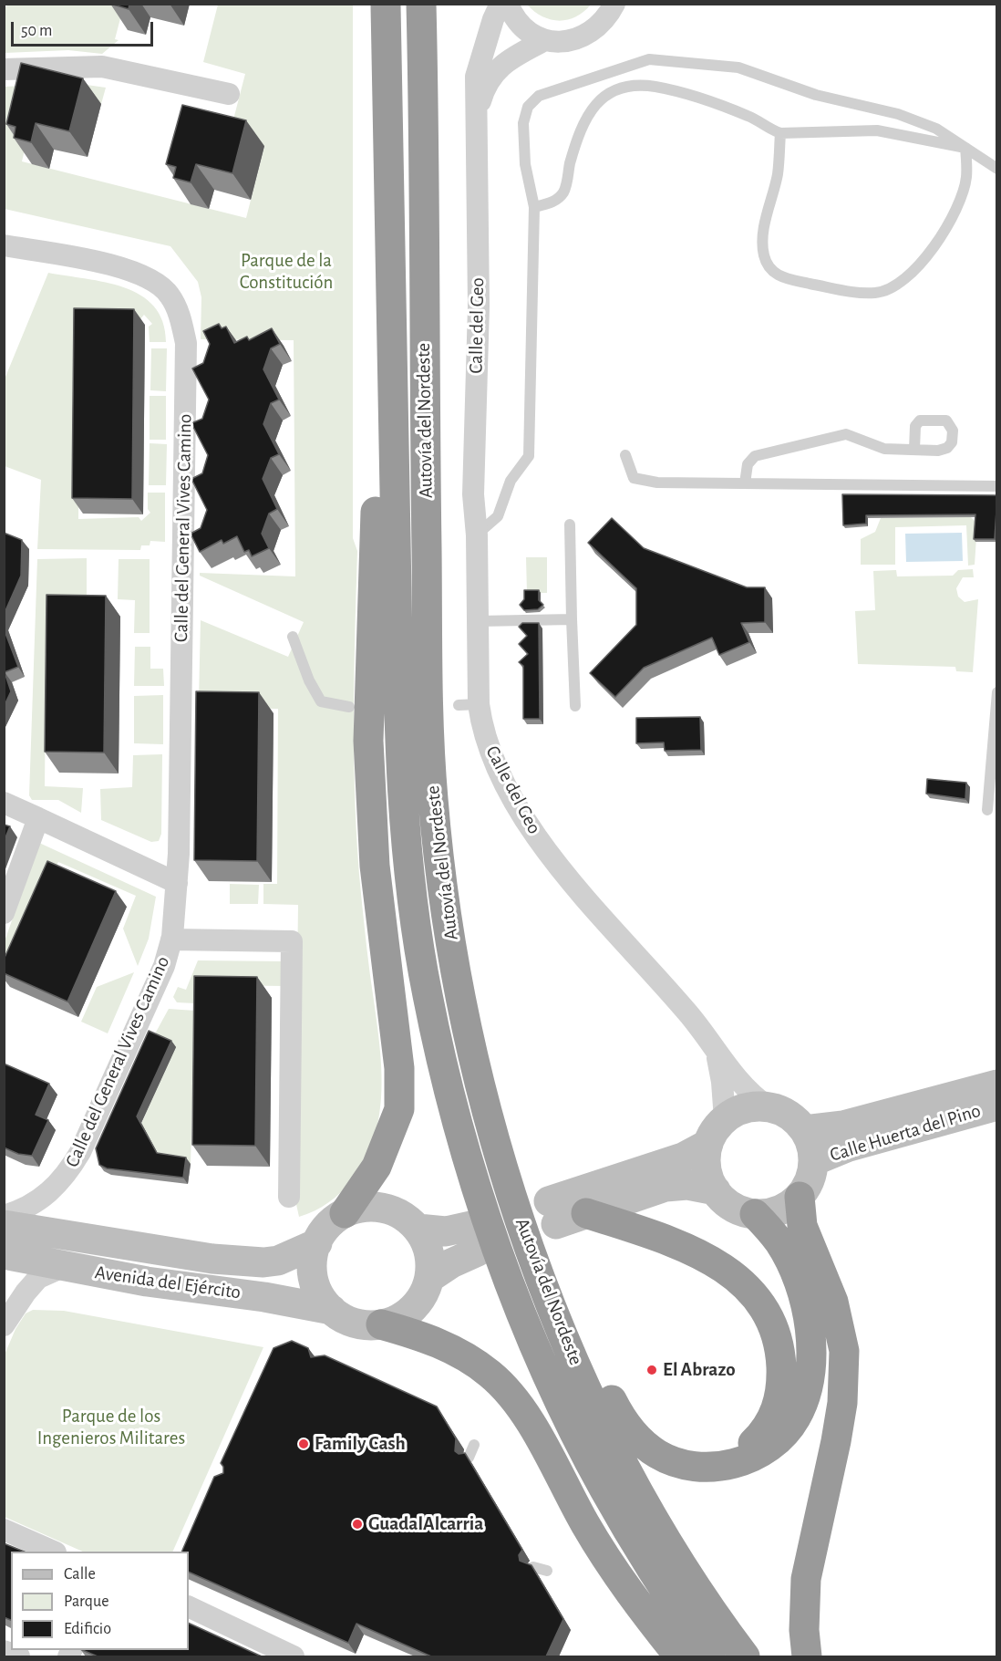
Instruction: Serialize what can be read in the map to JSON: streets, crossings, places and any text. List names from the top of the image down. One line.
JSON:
{"streets":{"highway":["Autovía del Nordeste"],"main road":["Calle Huerta del Pino","Avenida del Ejército"],"street":["Calle del Geo","Calle del General Vives Camino"]},"crossings":[["Calle del Geo","Calle Huerta del Pino"]],"parks":["Parque de la Constitución","Parque de los Ingenieros Militares"],"places":["El Abrazo","Family Cash","GuadalAlcarria"],"legend":["Calle","Parque","Edificio"],"scale_bar":"50 m"}
